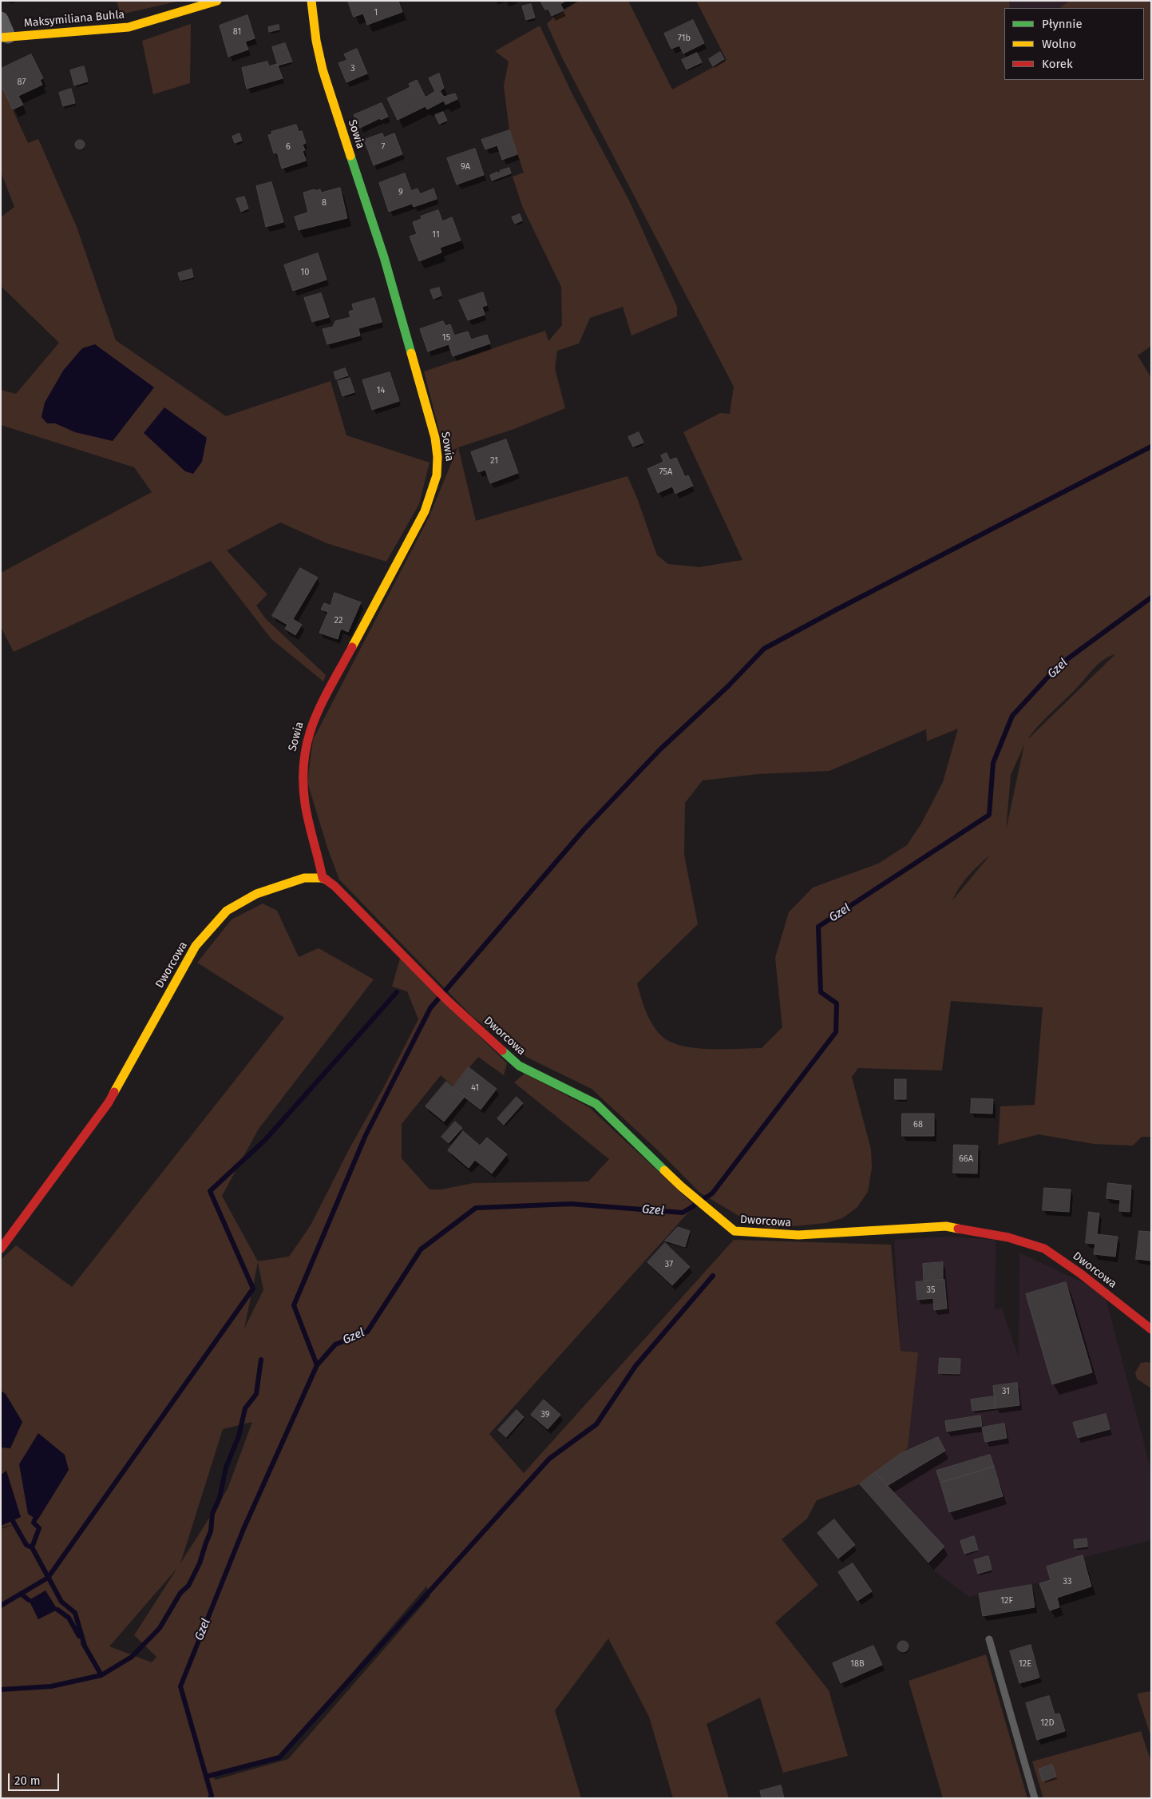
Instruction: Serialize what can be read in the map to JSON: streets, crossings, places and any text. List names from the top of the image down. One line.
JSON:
{"streets":{"street":["Maksymiliana Buhla","Sowia","Dworcowa"]},"crossings":[["Sowia","Dworcowa"]],"water":["Gzel"],"house_numbers":["1","81","71b","3","87","6","7","9A","9","8","11","10","15","14","21","75A","22","41","68","66A","37","35","31","39","33","12F","18B","12E","12D"],"legend":["Płynnie","Wolno","Korek"],"scale_bar":"20 m"}
